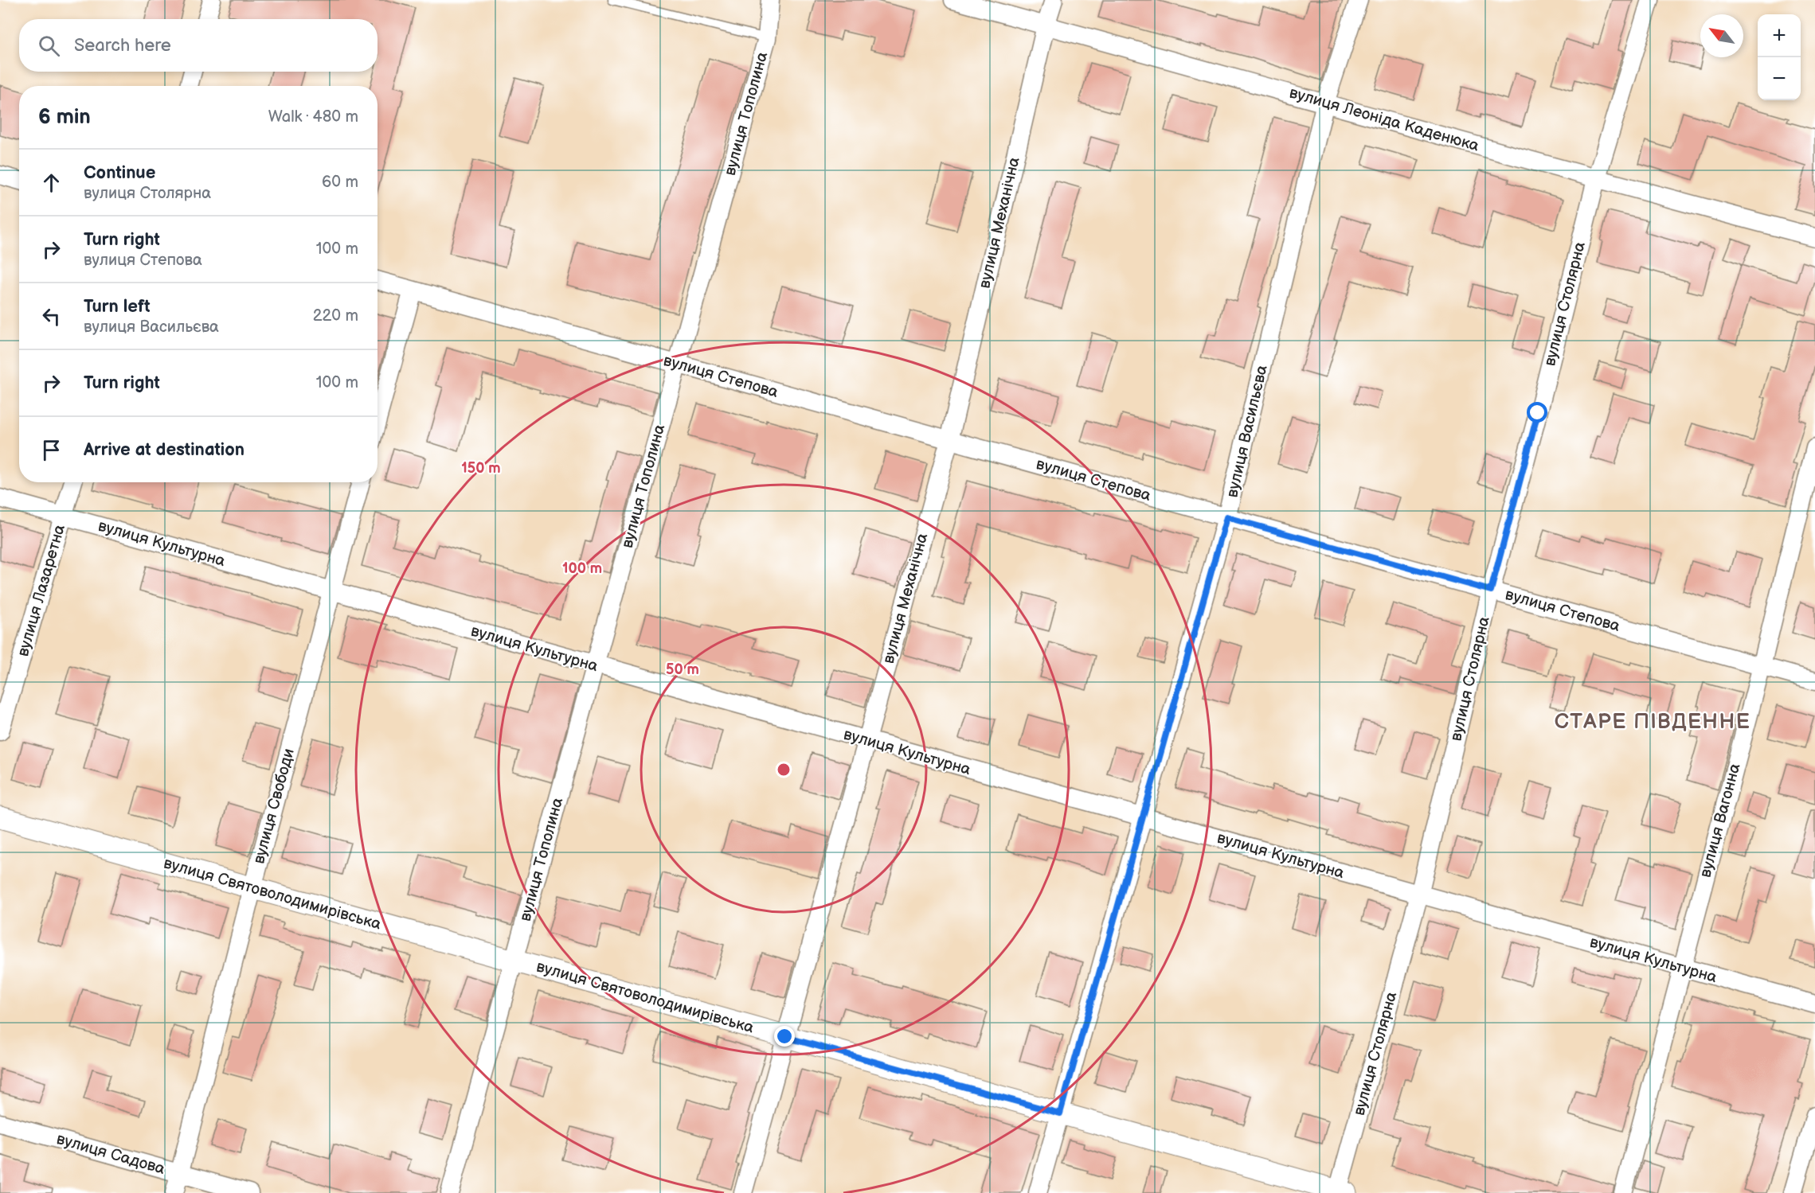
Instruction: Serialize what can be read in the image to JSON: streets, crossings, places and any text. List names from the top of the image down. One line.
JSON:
{"streets":{"street":["вулиця Тополина","вулиця Леоніда Каденюка","вулиця Механічна","вулиця Столярна","вулиця Степова","вулиця Васильєва","вулиця Культурна","вулиця Лазаретна","вулиця Свободи","вулиця Вагонна","вулиця Святоволодимирівська","вулиця Садова"]},"crossings":[["вулиця Тополина","вулиця Степова"],["вулиця Тополина","вулиця Культурна"],["вулиця Тополина","вулиця Святоволодимирівська"],["вулиця Леоніда Каденюка","вулиця Механічна"],["вулиця Леоніда Каденюка","вулиця Столярна"],["вулиця Леоніда Каденюка","вулиця Васильєва"],["вулиця Механічна","вулиця Степова"],["вулиця Механічна","вулиця Культурна"],["вулиця Механічна","вулиця Святоволодимирівська"],["вулиця Столярна","вулиця Степова"],["вулиця Столярна","вулиця Культурна"],["вулиця Столярна","вулиця Святоволодимирівська"],["вулиця Степова","вулиця Васильєва"],["вулиця Степова","вулиця Вагонна"],["вулиця Васильєва","вулиця Культурна"],["вулиця Васильєва","вулиця Святоволодимирівська"],["вулиця Культурна","вулиця Лазаретна"],["вулиця Культурна","вулиця Свободи"],["вулиця Культурна","вулиця Вагонна"],["вулиця Свободи","вулиця Святоволодимирівська"],["вулиця Свободи","вулиця Садова"]],"districts":["СТАРЕ ПІВДЕННЕ"],"north":"top left","page":{"map_buttons":["+","−"],"search":"Search here","heading":["6 min","Walk · 480 m"],"list":[["Continue","вулиця Столярна","60 m"],["Turn right","вулиця Степова","100 m"],["Turn left","вулиця Васильєва","220 m"],["Turn right","100 m"],"Arrive at destination"]},"rings":["150 m","100 m","50 m"]}
